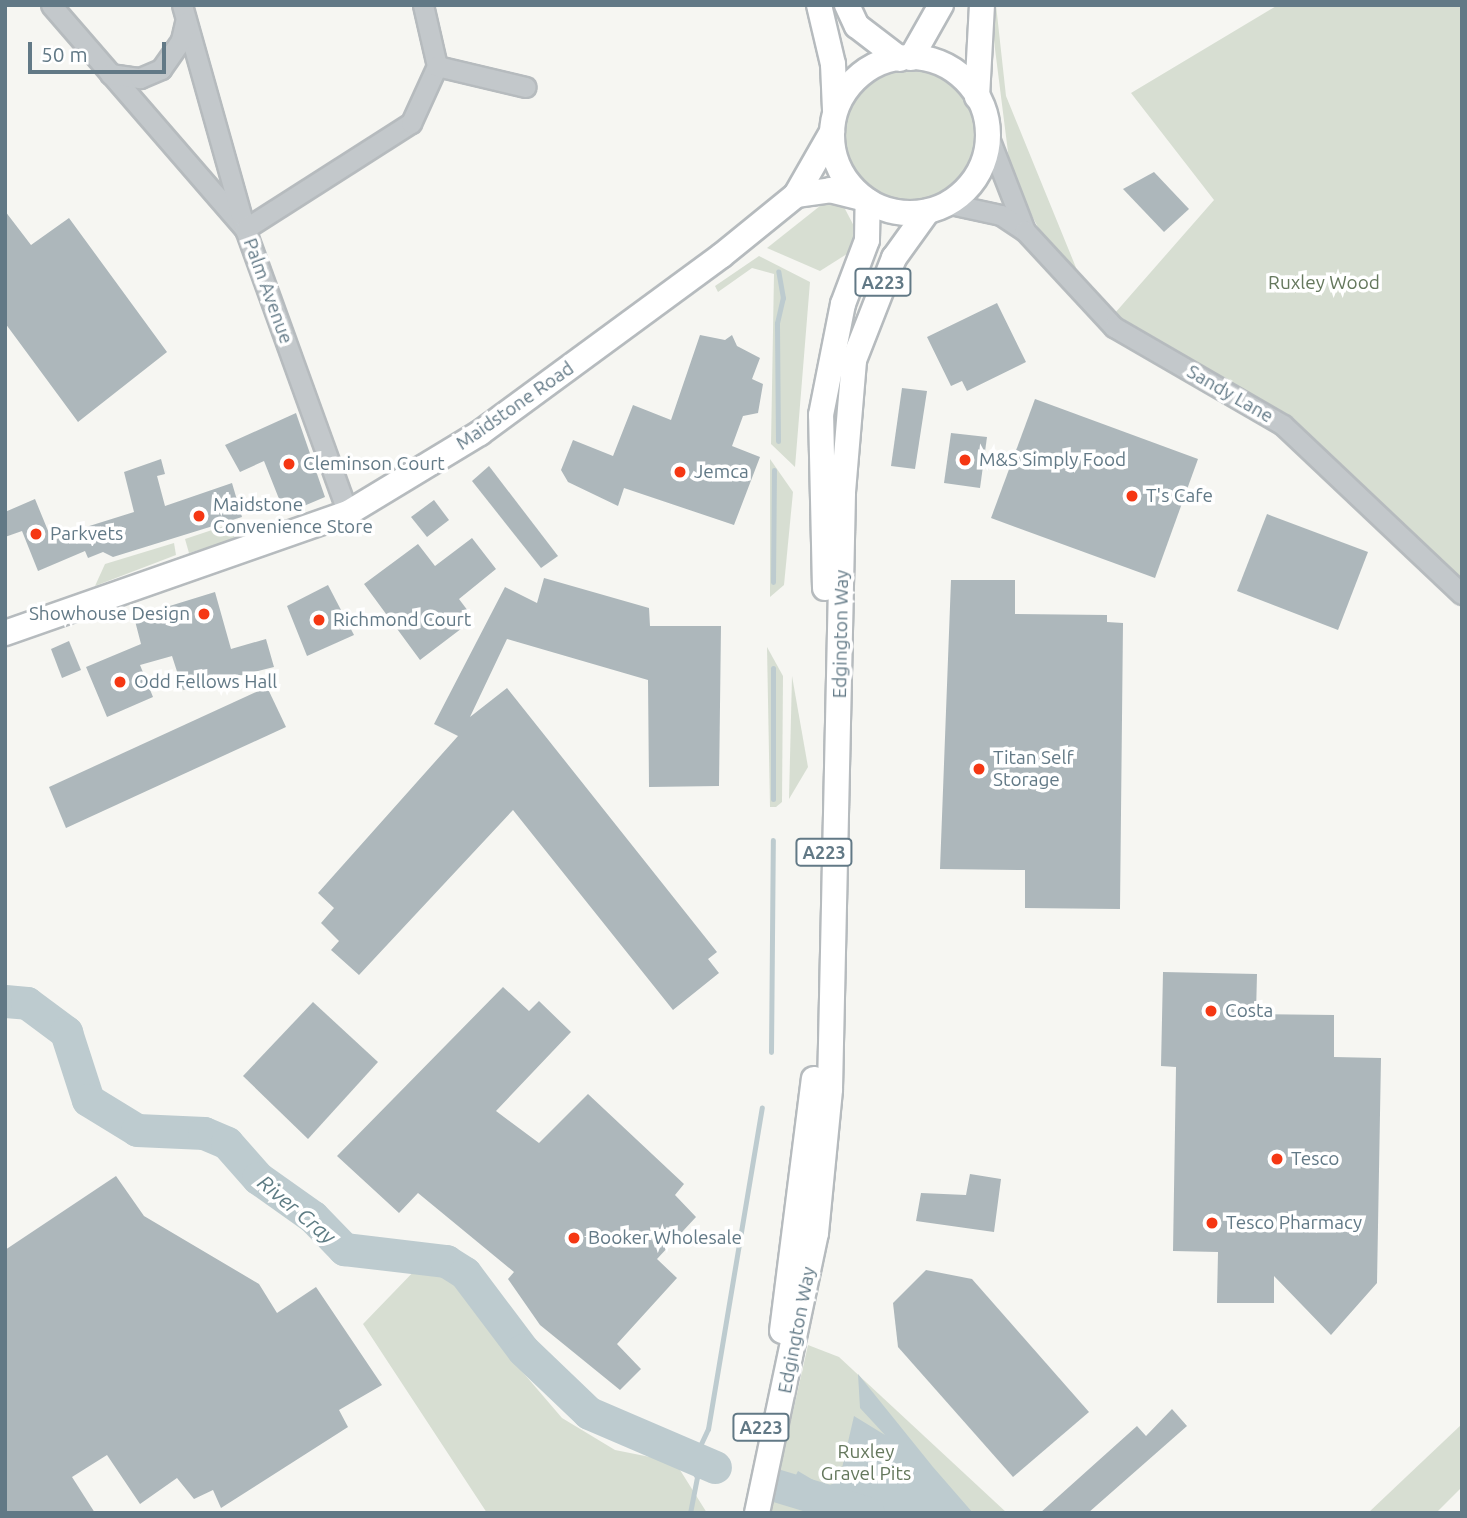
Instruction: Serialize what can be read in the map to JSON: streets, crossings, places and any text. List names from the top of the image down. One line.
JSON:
{"streets":{"main road":["A223","Maidstone Road","Edgington Way"],"street":["Palm Avenue","Sandy Lane"]},"crossings":[["Palm Avenue","Maidstone Road"],["Sandy Lane","Maidstone Road"],["Sandy Lane","Edgington Way"],["Maidstone Road","Edgington Way"]],"water":["River Cray"],"parks":["Ruxley Wood","Ruxley Gravel Pits"],"places":["M&S Simply Food","Cleminson Court","Jemca","T's Cafe","Maidstone Convenience Store","Parkvets","Showhouse Design","Richmond Court","Odd Fellows Hall","Titan Self Storage","Costa","Tesco","Tesco Pharmacy","Booker Wholesale"],"scale_bar":"50 m"}
